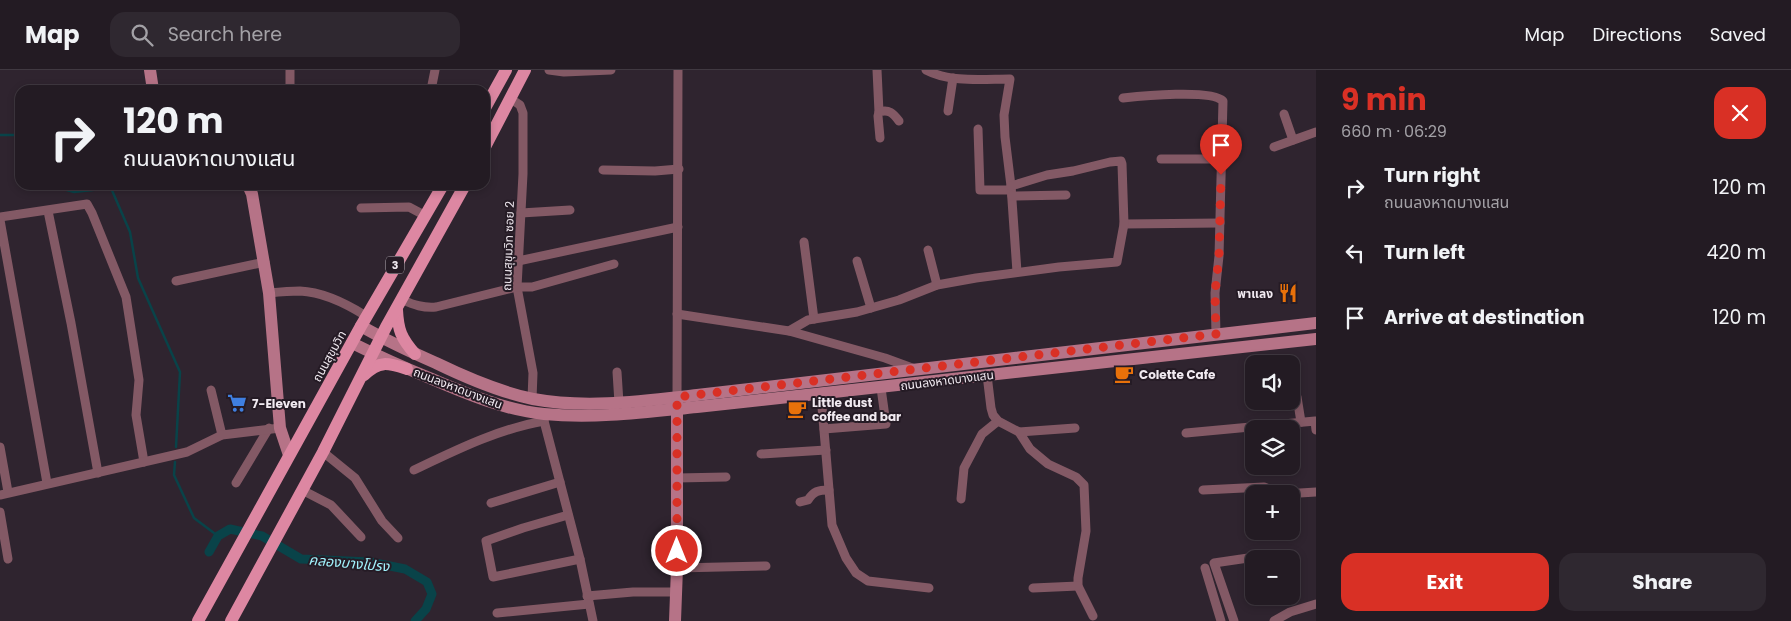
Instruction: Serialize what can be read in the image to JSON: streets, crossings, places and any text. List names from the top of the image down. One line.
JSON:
{"streets":{"main road":["3","ถนนสุขุมวิท","ถนนลงหาดบางแสน"],"street":["ถนนสุขุมวิท ซอย 2"]},"crossings":[["ถนนสุขุมวิท ซอย 2","ถนนลงหาดบางแสน"],["3","ถนนลงหาดบางแสน"],["ถนนสุขุมวิท","ถนนลงหาดบางแสน"]],"water":["คลองบางโปรง"],"places":{"restaurant":["พาแลง"],"cafe":["Colette Cafe","Little dust coffee and bar"],"supermarket":["7-Eleven"]},"page":{"header":"Map","search":"Search here","nav":["Map","Directions","Saved"],"heading":["9 min","660 m · 06:29"],"turn":["120 m","ถนนลงหาดบางแสน"],"list":[{"name":"Turn right","note":"ถนนลงหาดบางแสน","value":"120 m"},{"name":"Turn left","value":"420 m"},{"name":"Arrive at destination","value":"120 m"}],"map_buttons":["+","−"],"buttons":["Exit","Share"]}}
